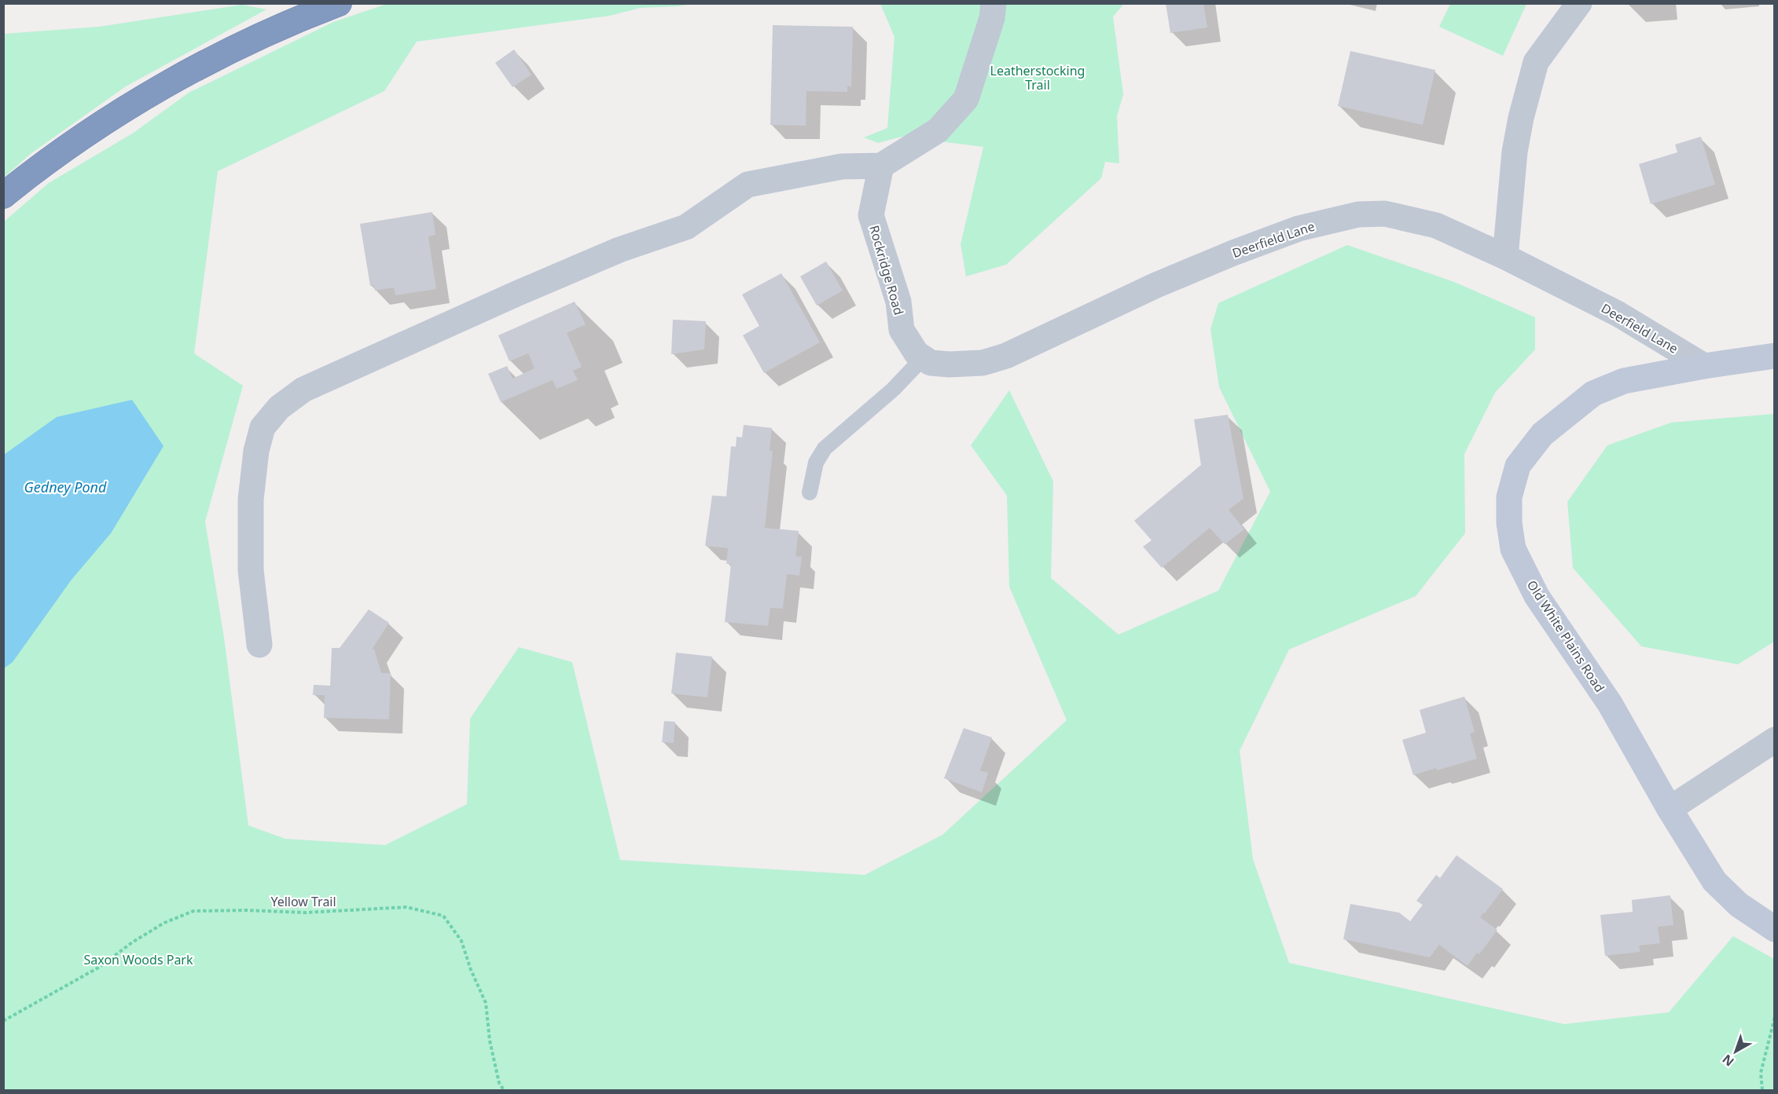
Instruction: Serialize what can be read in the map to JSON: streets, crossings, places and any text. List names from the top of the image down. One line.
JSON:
{"streets":{"street":["Deerfield Lane","Rockridge Road","Old White Plains Road"],"path":["Yellow Trail"]},"crossings":[["Deerfield Lane","Rockridge Road"],["Deerfield Lane","Old White Plains Road"]],"water":["Gedney Pond"],"parks":["Leatherstocking Trail","Saxon Woods Park"],"north":"bottom left"}
